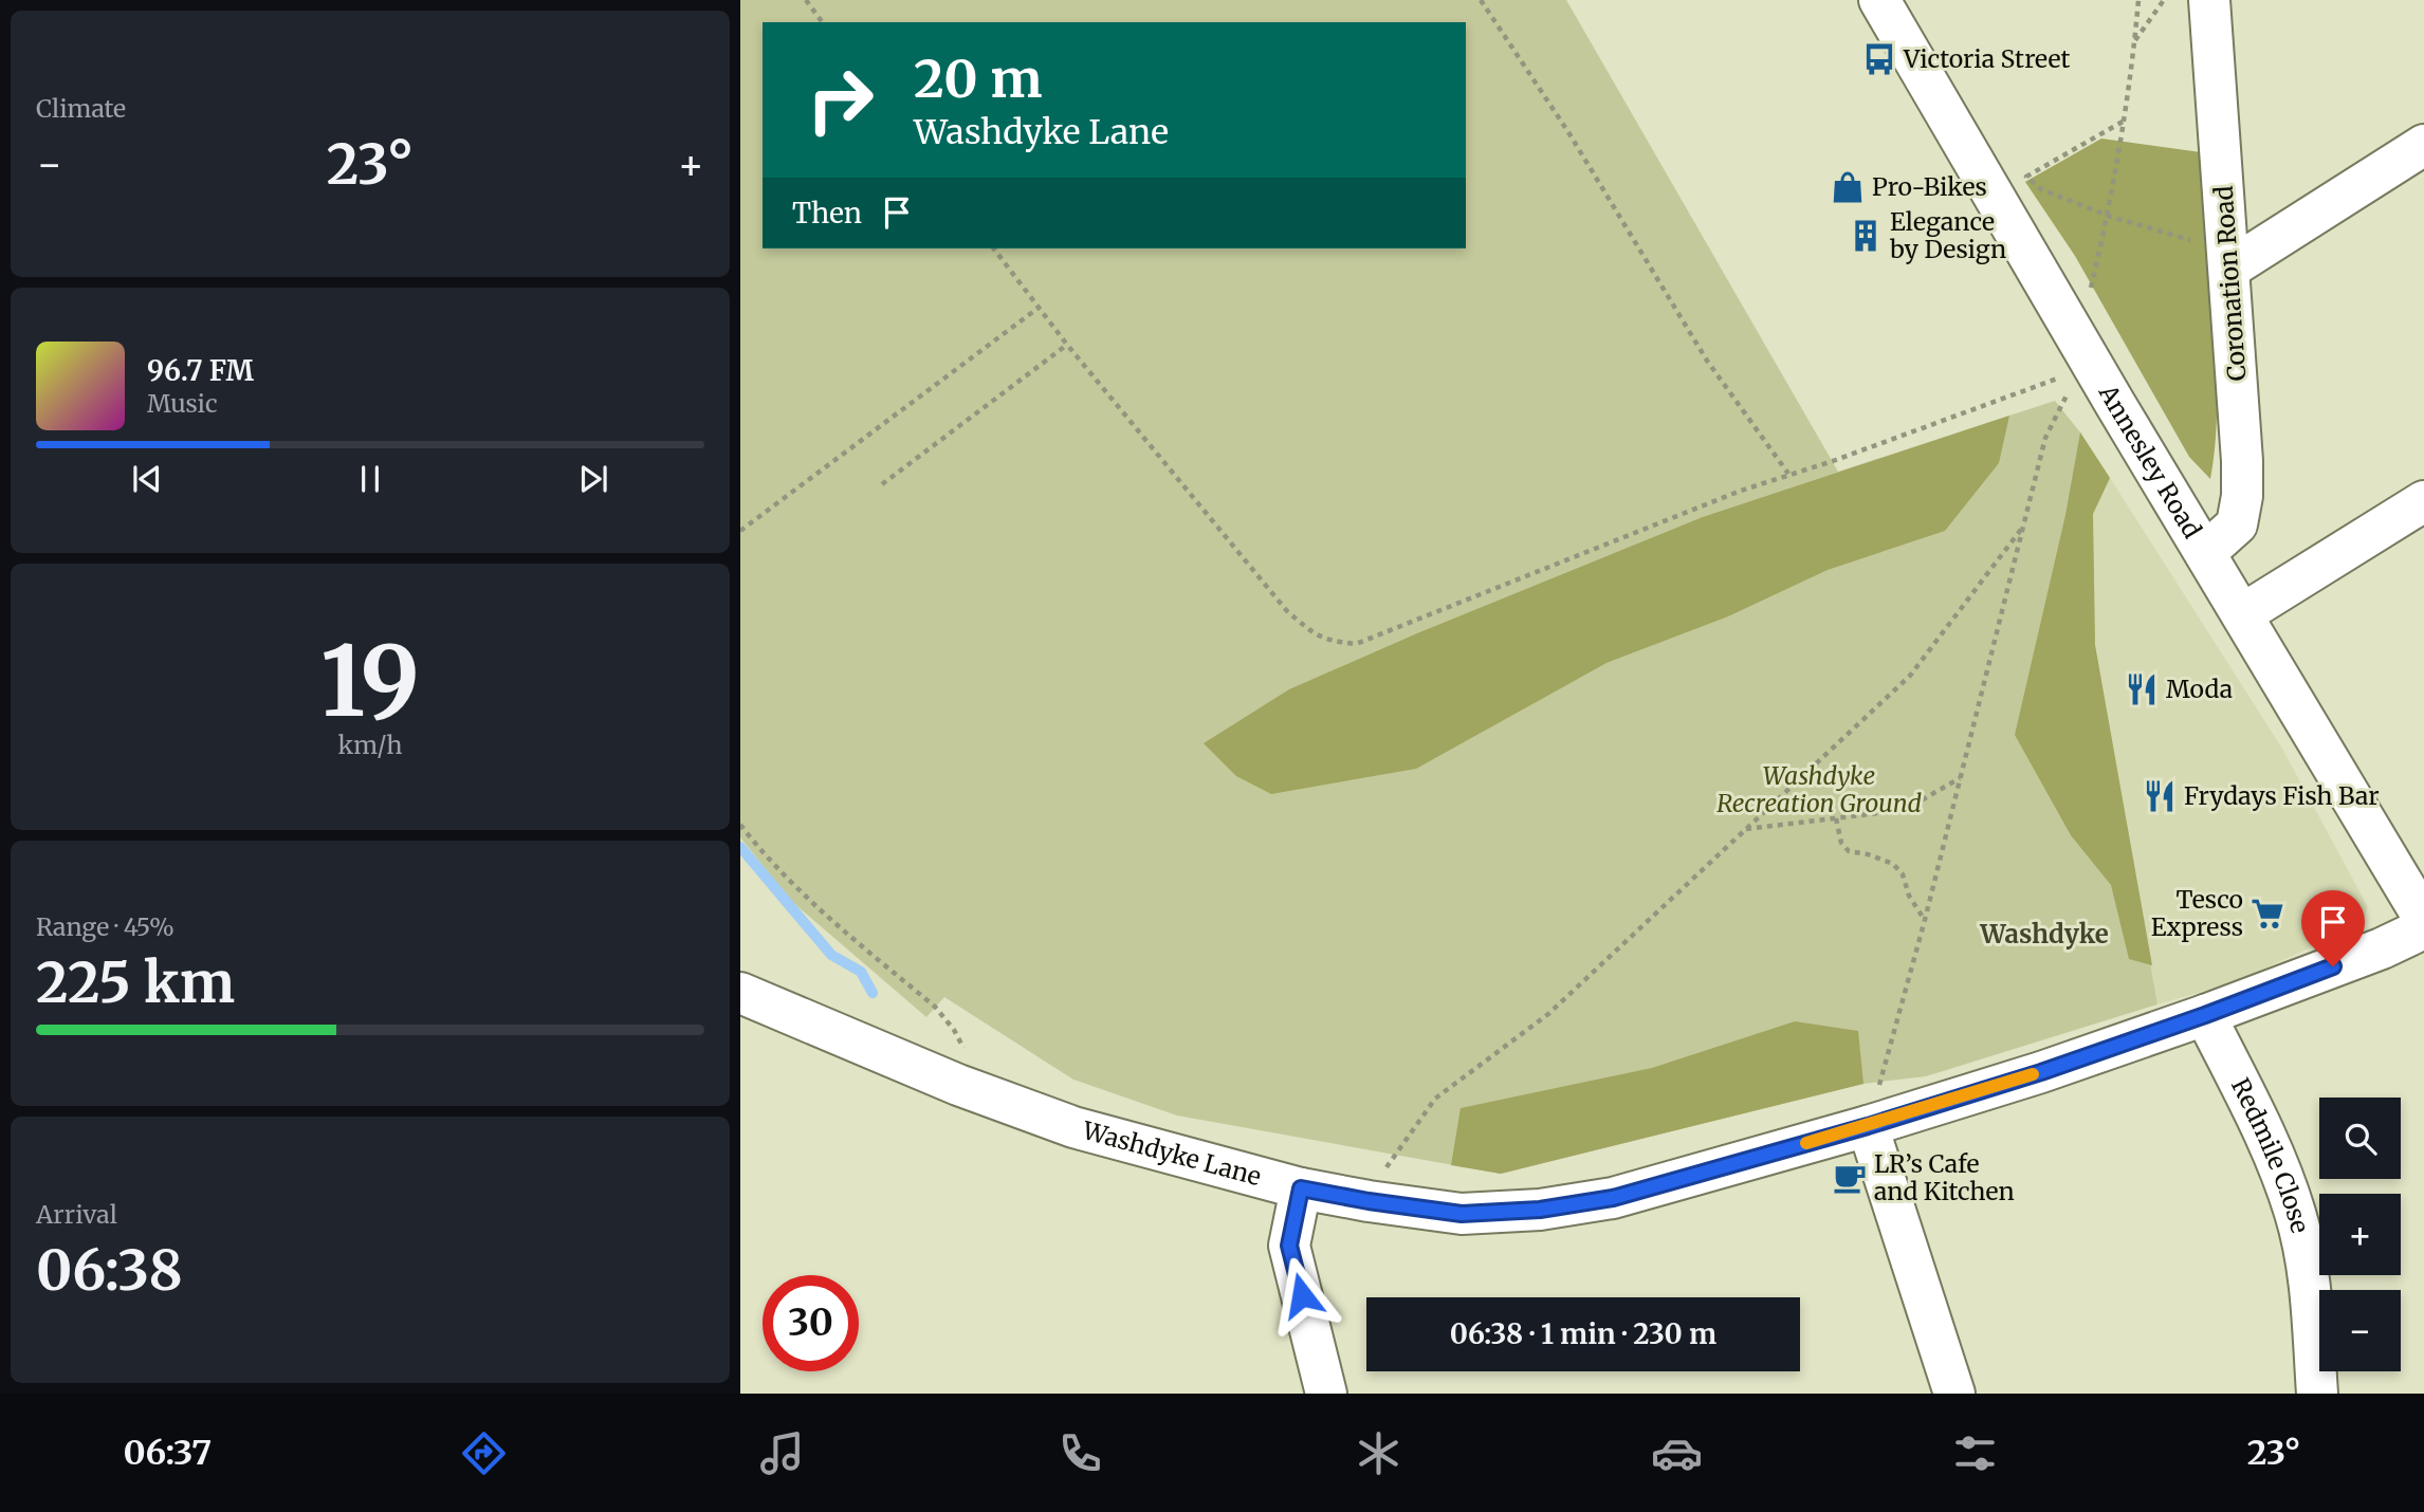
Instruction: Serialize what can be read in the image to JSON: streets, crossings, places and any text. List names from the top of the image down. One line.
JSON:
{"streets":{"street":["Coronation Road","Annesley Road","Washdyke Lane","Redmile Close"]},"crossings":[["Coronation Road","Annesley Road"],["Annesley Road","Washdyke Lane"],["Washdyke Lane","Redmile Close"]],"districts":["Washdyke"],"parks":["Washdyke Recreation Ground"],"places":{"bus stop":["Victoria Street"],"shop":["Pro-Bikes"],"building":["Elegance by Design"],"restaurant":["Moda","Frydays Fish Bar"],"supermarket":["Tesco Express"],"cafe":["LR’s Cafe and Kitchen"]},"page":{"tile":["Climate",["19","km/h"],["Range · 45%","225 km"],["Arrival","06:38"]],"turn":["20 m","Washdyke Lane"],"heat":["−","23°","+"],"then":"Then","song":["96.7 FM","Music"],"map_buttons":["+","−"],"limit":"30","trip":"06:38 · 1 min · 230 m","tabs":["06:37","23°"]}}
